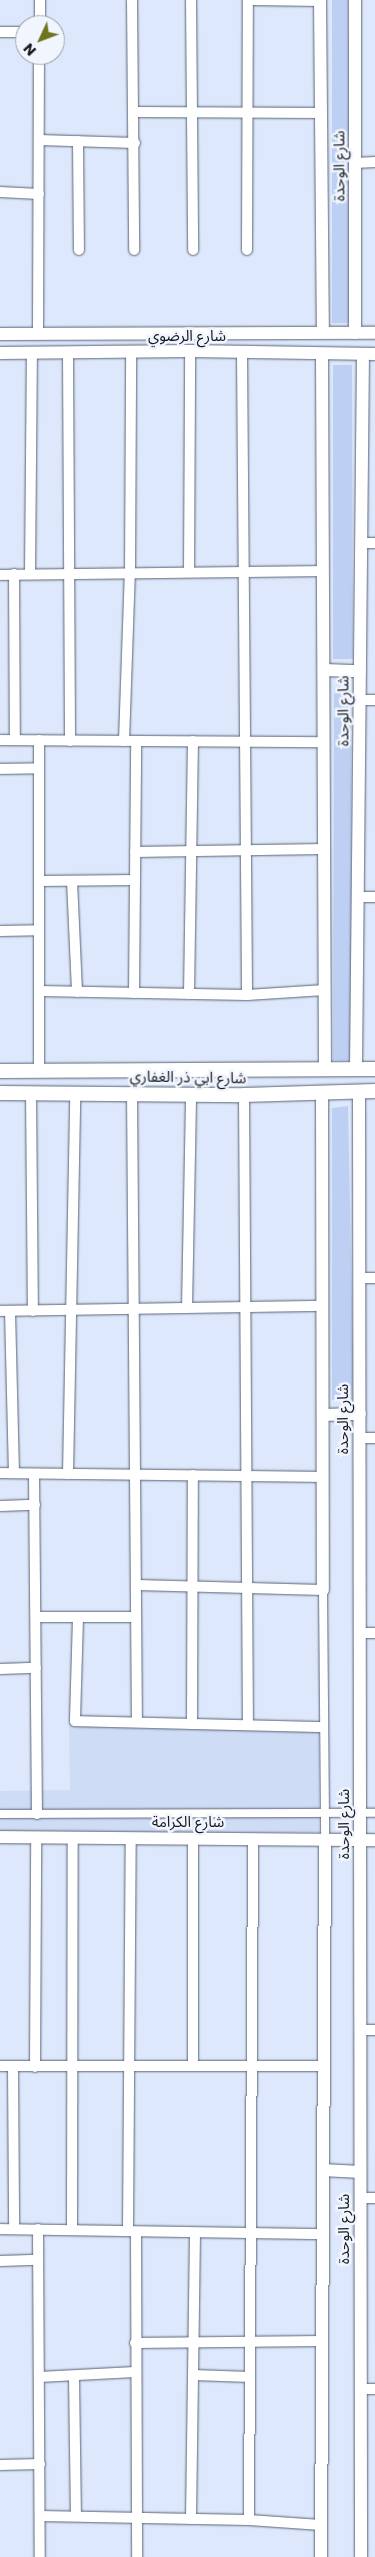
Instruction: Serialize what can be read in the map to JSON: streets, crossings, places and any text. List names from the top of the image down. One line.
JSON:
{"streets":{"main road":["شارع ابي ذر الغفاري"],"street":["شارع الوحدة","شارع الرضوي","شارع الكرامة"]},"crossings":[["شارع الوحدة","شارع الرضوي"],["شارع الوحدة","شارع ابي ذر الغفاري"],["شارع الوحدة","شارع الكرامة"]],"north":"bottom left"}
